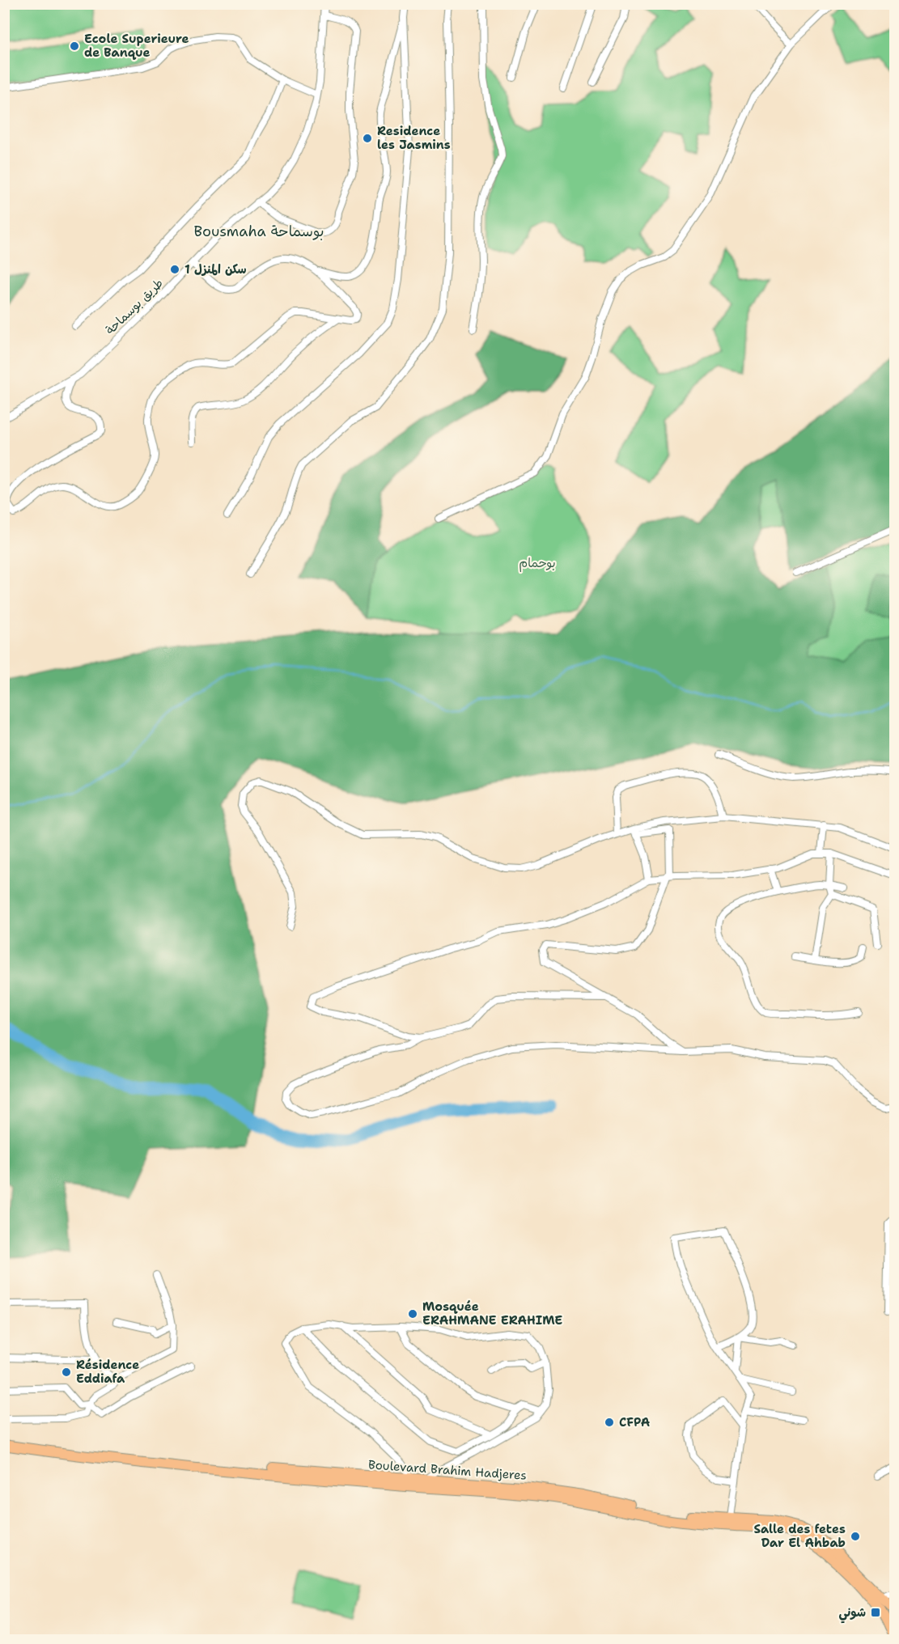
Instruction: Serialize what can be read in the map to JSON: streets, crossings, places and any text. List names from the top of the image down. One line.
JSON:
{"streets":{"main road":["Boulevard Brahim Hadjeres"],"street":["طريق بوسماحة"]},"districts":["Bousmaha بوسماحة"],"parks":["بوحمام"],"places":{"other":["Ecole Superieure de Banque","Residence les Jasmins","سكن المنزل 1","Mosquée ERAHMANE ERAHIME","Résidence Eddiafa","CFPA","Salle des fetes Dar El Ahbab"],"transit":["شوني"]}}
